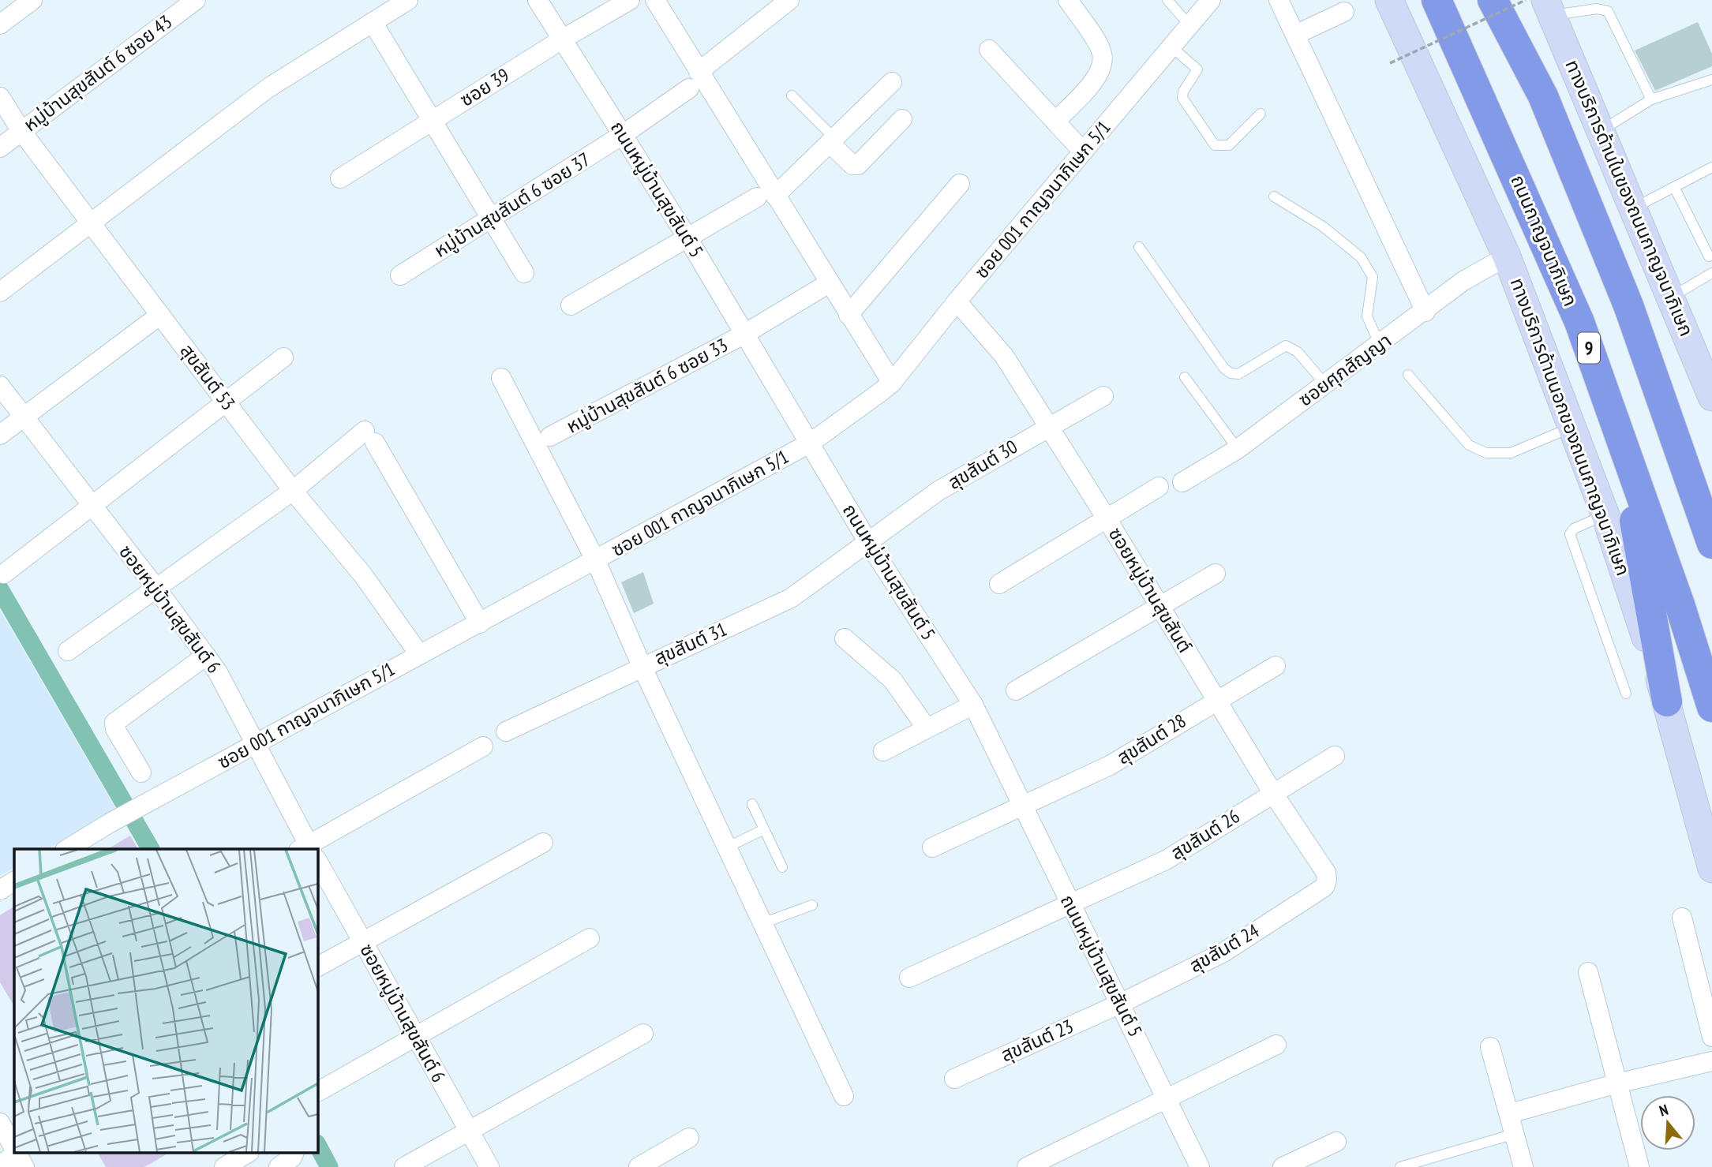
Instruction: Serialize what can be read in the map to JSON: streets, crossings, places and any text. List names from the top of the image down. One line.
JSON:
{"streets":{"highway":["ถนนกาญจนาภิเษก","9"],"main road":["ทางบริการด้านในของถนนกาญจนาภิเษก","ทางบริการด้านนอกของถนนกาญจนาภิเษก"],"street":["หมู่บ้านสุขสันต์ 6 ซอย 43","ซอย 39","ถนนหมู่บ้านสุขสันต์ 5","ซอย 001 กาญจนาภิเษก 5/1","หมู่บ้านสุขสันต์ 6 ซอย 37","ซอยศุภสัญญา","สุขสันต์ 53","หมู่บ้านสุขสันต์ 6 ซอย 33","สุขสันต์ 30","ซอยหมู่บ้านสุขสันต์","ซอยหมู่บ้านสุขสันต์ 6","สุขสันต์ 31","สุขสันต์ 28","สุขสันต์ 26","สุขสันต์ 24","สุขสันต์ 23"]},"crossings":[["หมู่บ้านสุขสันต์ 6 ซอย 43","สุขสันต์ 53"],["ซอย 39","ถนนหมู่บ้านสุขสันต์ 5"],["ถนนหมู่บ้านสุขสันต์ 5","ซอย 001 กาญจนาภิเษก 5/1"],["ถนนหมู่บ้านสุขสันต์ 5","หมู่บ้านสุขสันต์ 6 ซอย 37"],["ถนนหมู่บ้านสุขสันต์ 5","หมู่บ้านสุขสันต์ 6 ซอย 33"],["ถนนหมู่บ้านสุขสันต์ 5","สุขสันต์ 30"],["ถนนหมู่บ้านสุขสันต์ 5","สุขสันต์ 31"],["ถนนหมู่บ้านสุขสันต์ 5","สุขสันต์ 28"],["ถนนหมู่บ้านสุขสันต์ 5","สุขสันต์ 26"],["ถนนหมู่บ้านสุขสันต์ 5","สุขสันต์ 24"],["ถนนหมู่บ้านสุขสันต์ 5","สุขสันต์ 23"],["ซอย 001 กาญจนาภิเษก 5/1","สุขสันต์ 53"],["ซอย 001 กาญจนาภิเษก 5/1","ซอยหมู่บ้านสุขสันต์"],["ซอย 001 กาญจนาภิเษก 5/1","ซอยหมู่บ้านสุขสันต์ 6"],["ซอยศุภสัญญา","ทางบริการด้านนอกของถนนกาญจนาภิเษก"],["สุขสันต์ 30","ซอยหมู่บ้านสุขสันต์"],["สุขสันต์ 30","สุขสันต์ 31"],["ซอยหมู่บ้านสุขสันต์","สุขสันต์ 28"],["ซอยหมู่บ้านสุขสันต์","สุขสันต์ 26"],["ซอยหมู่บ้านสุขสันต์","สุขสันต์ 24"],["สุขสันต์ 24","สุขสันต์ 23"]],"north":"top"}
